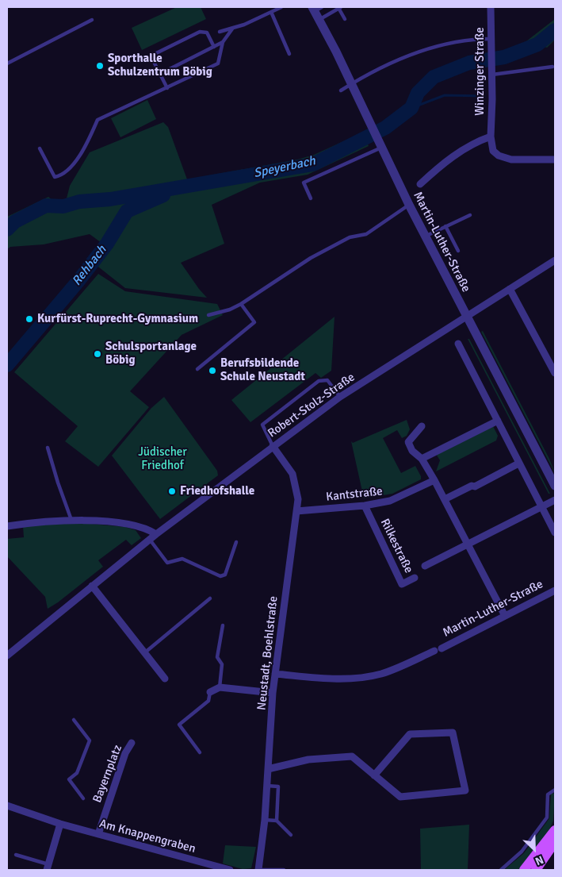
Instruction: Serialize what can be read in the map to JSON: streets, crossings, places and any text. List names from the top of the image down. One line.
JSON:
{"streets":{"street":["Winzinger Straße","Martin-Luther-Straße","Robert-Stolz-Straße","Kantstraße","Rilkestraße","Neustadt, Boehlstraße","Bayernplatz","Am Knappengraben"]},"crossings":[["Martin-Luther-Straße","Robert-Stolz-Straße"],["Martin-Luther-Straße","Neustadt, Boehlstraße"],["Robert-Stolz-Straße","Neustadt, Boehlstraße"],["Kantstraße","Rilkestraße"],["Kantstraße","Neustadt, Boehlstraße"],["Bayernplatz","Am Knappengraben"]],"water":["Speyerbach","Rehbach"],"parks":["Jüdischer Friedhof"],"places":["Sporthalle Schulzentrum Böbig","Kurfürst-Ruprecht-Gymnasium","Schulsportanlage Böbig","Berufsbildende Schule Neustadt","Friedhofshalle"],"north":"bottom right"}
